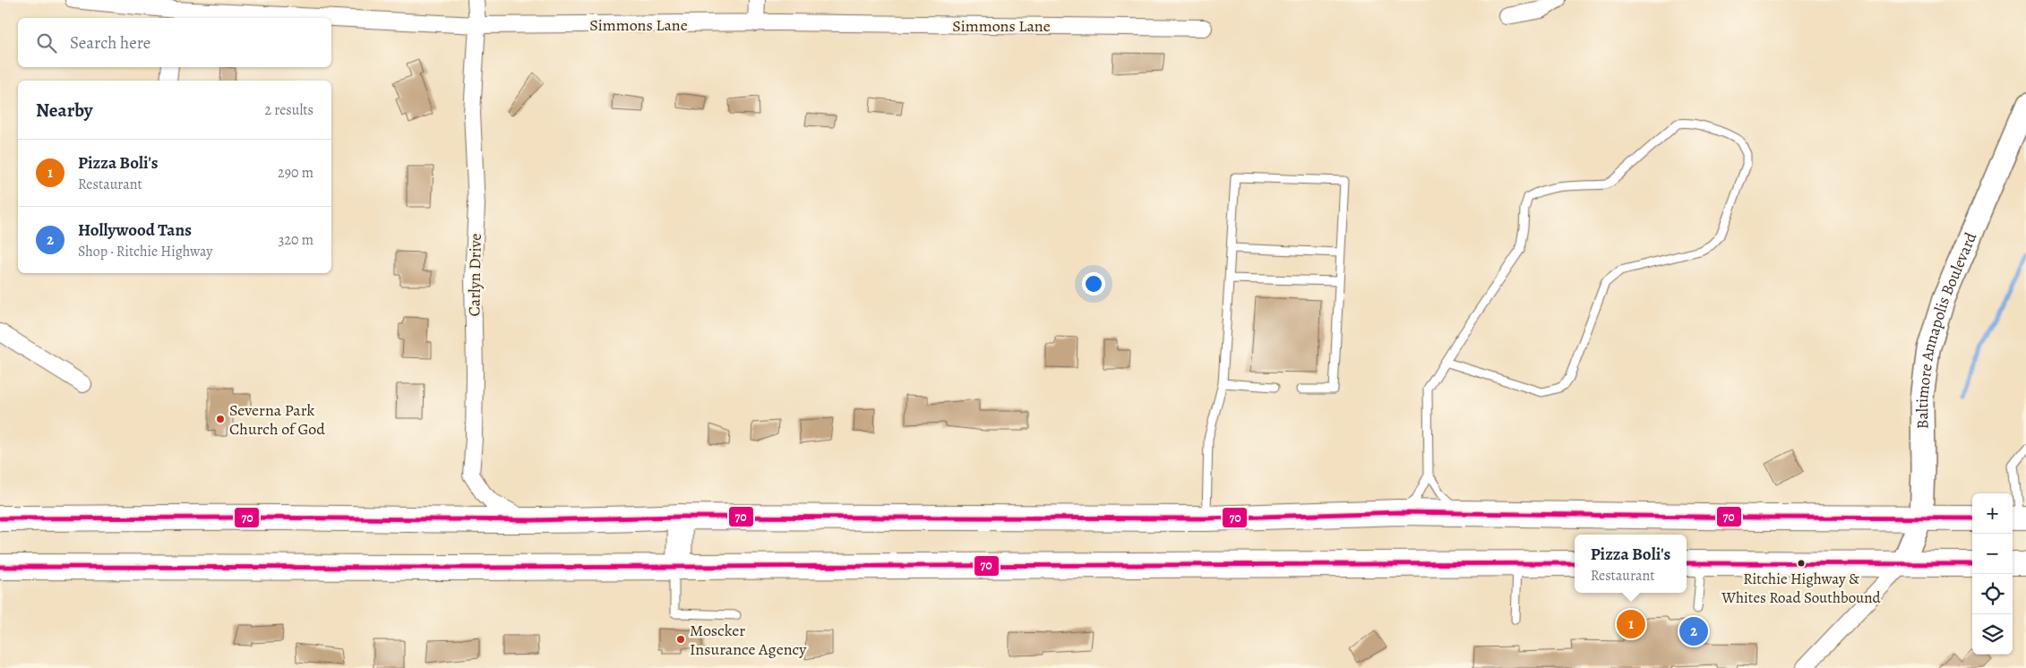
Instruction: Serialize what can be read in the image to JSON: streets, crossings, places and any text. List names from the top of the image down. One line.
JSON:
{"streets":{"main road":["Baltimore Annapolis Boulevard"],"street":["Simmons Lane","Carlyn Drive"]},"crossings":[["Simmons Lane","Carlyn Drive"]],"places":["Severna Park Church of God","Ritchie Highway & Whites Road Southbound","Moscker Insurance Agency"],"lines":["transit line 70"],"page":{"search":"Search here","heading":["Nearby","2 results"],"list":[{"mark":"1","name":"Pizza Boli's","note":"Restaurant","value":"290 m"},{"mark":"2","name":"Hollywood Tans","note":"Shop · Ritchie Highway","value":"320 m"}],"map_buttons":["+","−"],"popup":["Pizza Boli's","Restaurant"],"pins":["1","2"]}}
